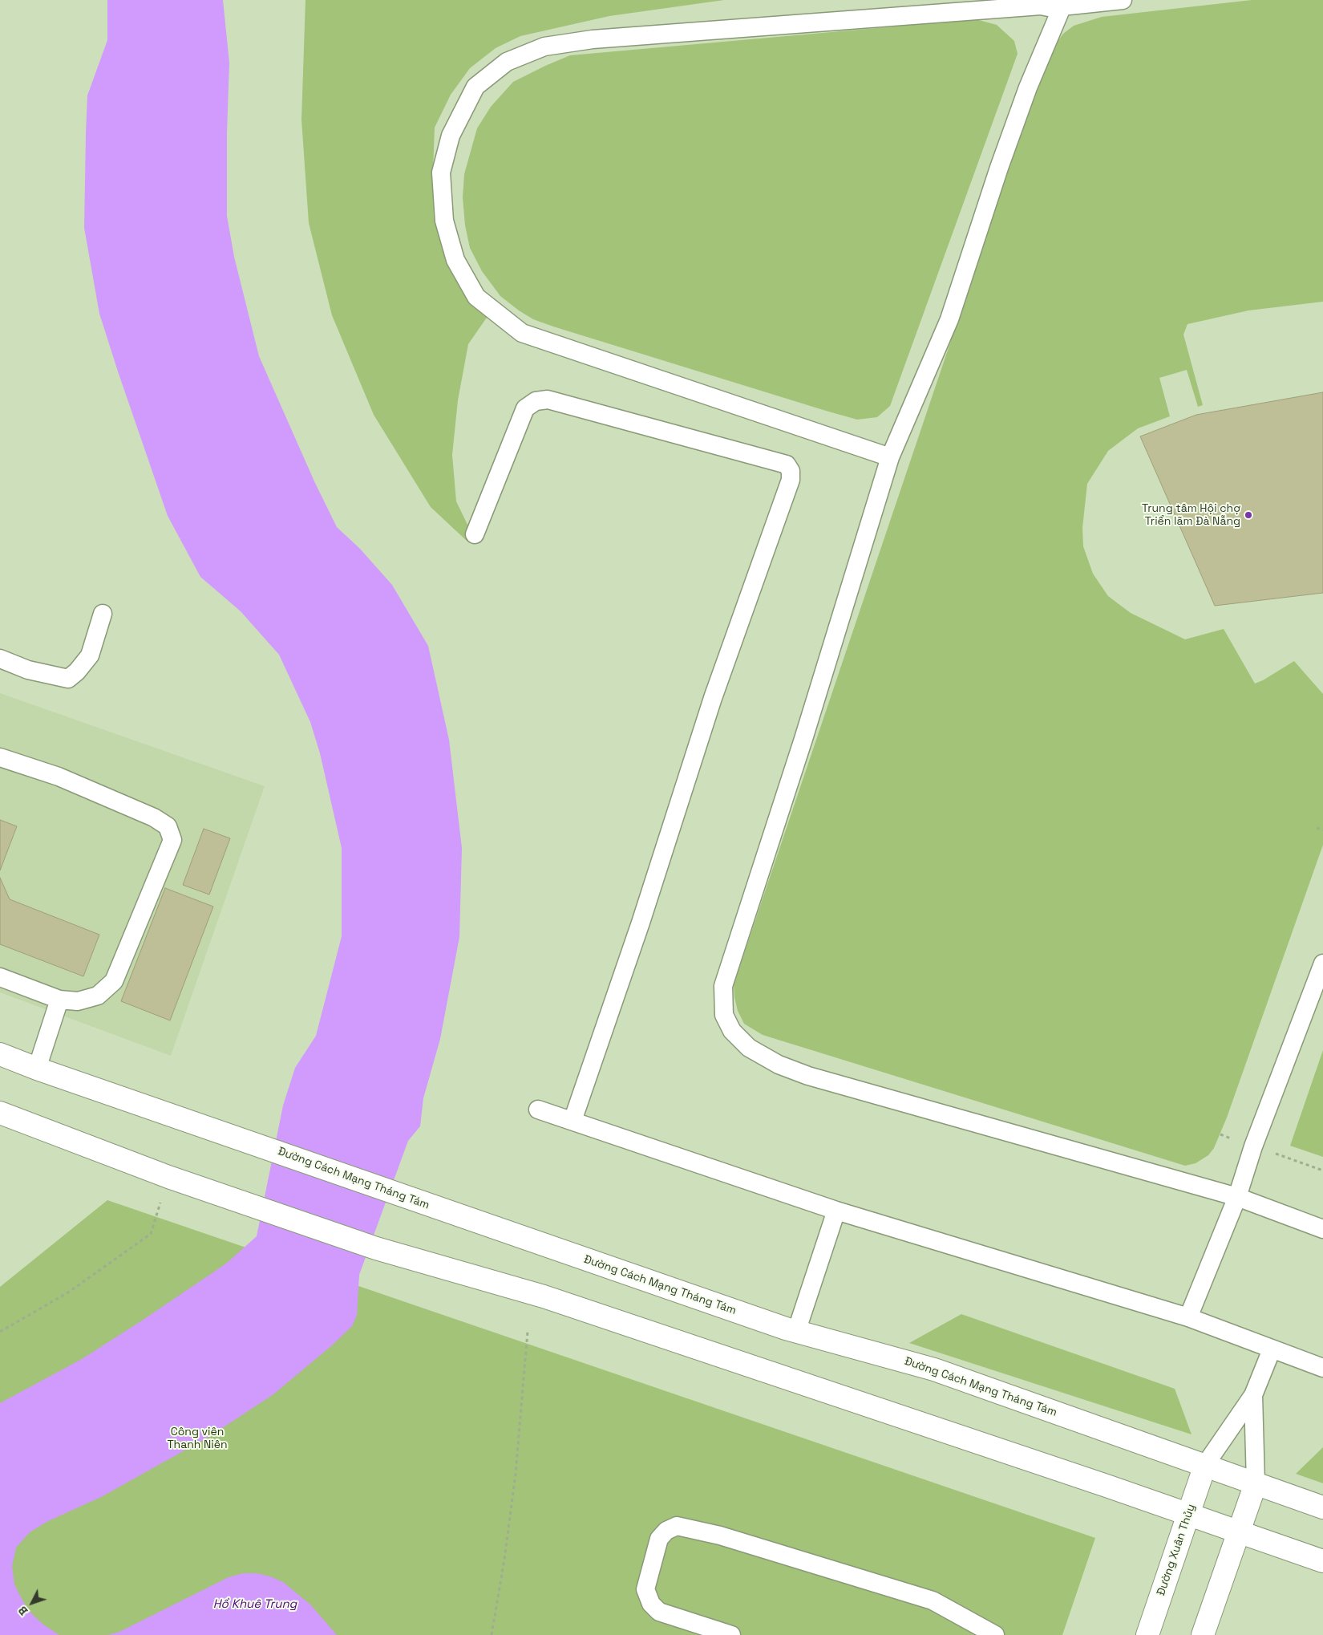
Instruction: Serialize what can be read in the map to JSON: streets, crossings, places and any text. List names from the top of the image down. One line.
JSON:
{"streets":{"main road":["Đường Cách Mạng Tháng Tám","Đường Xuân Thủy"]},"crossings":[["Đường Cách Mạng Tháng Tám","Đường Xuân Thủy"]],"water":["Hồ Khuê Trung"],"parks":["Công viên Thanh Niên"],"places":["Trung tâm Hội chợ Triển lãm Đà Nẵng"],"north":"bottom left"}
